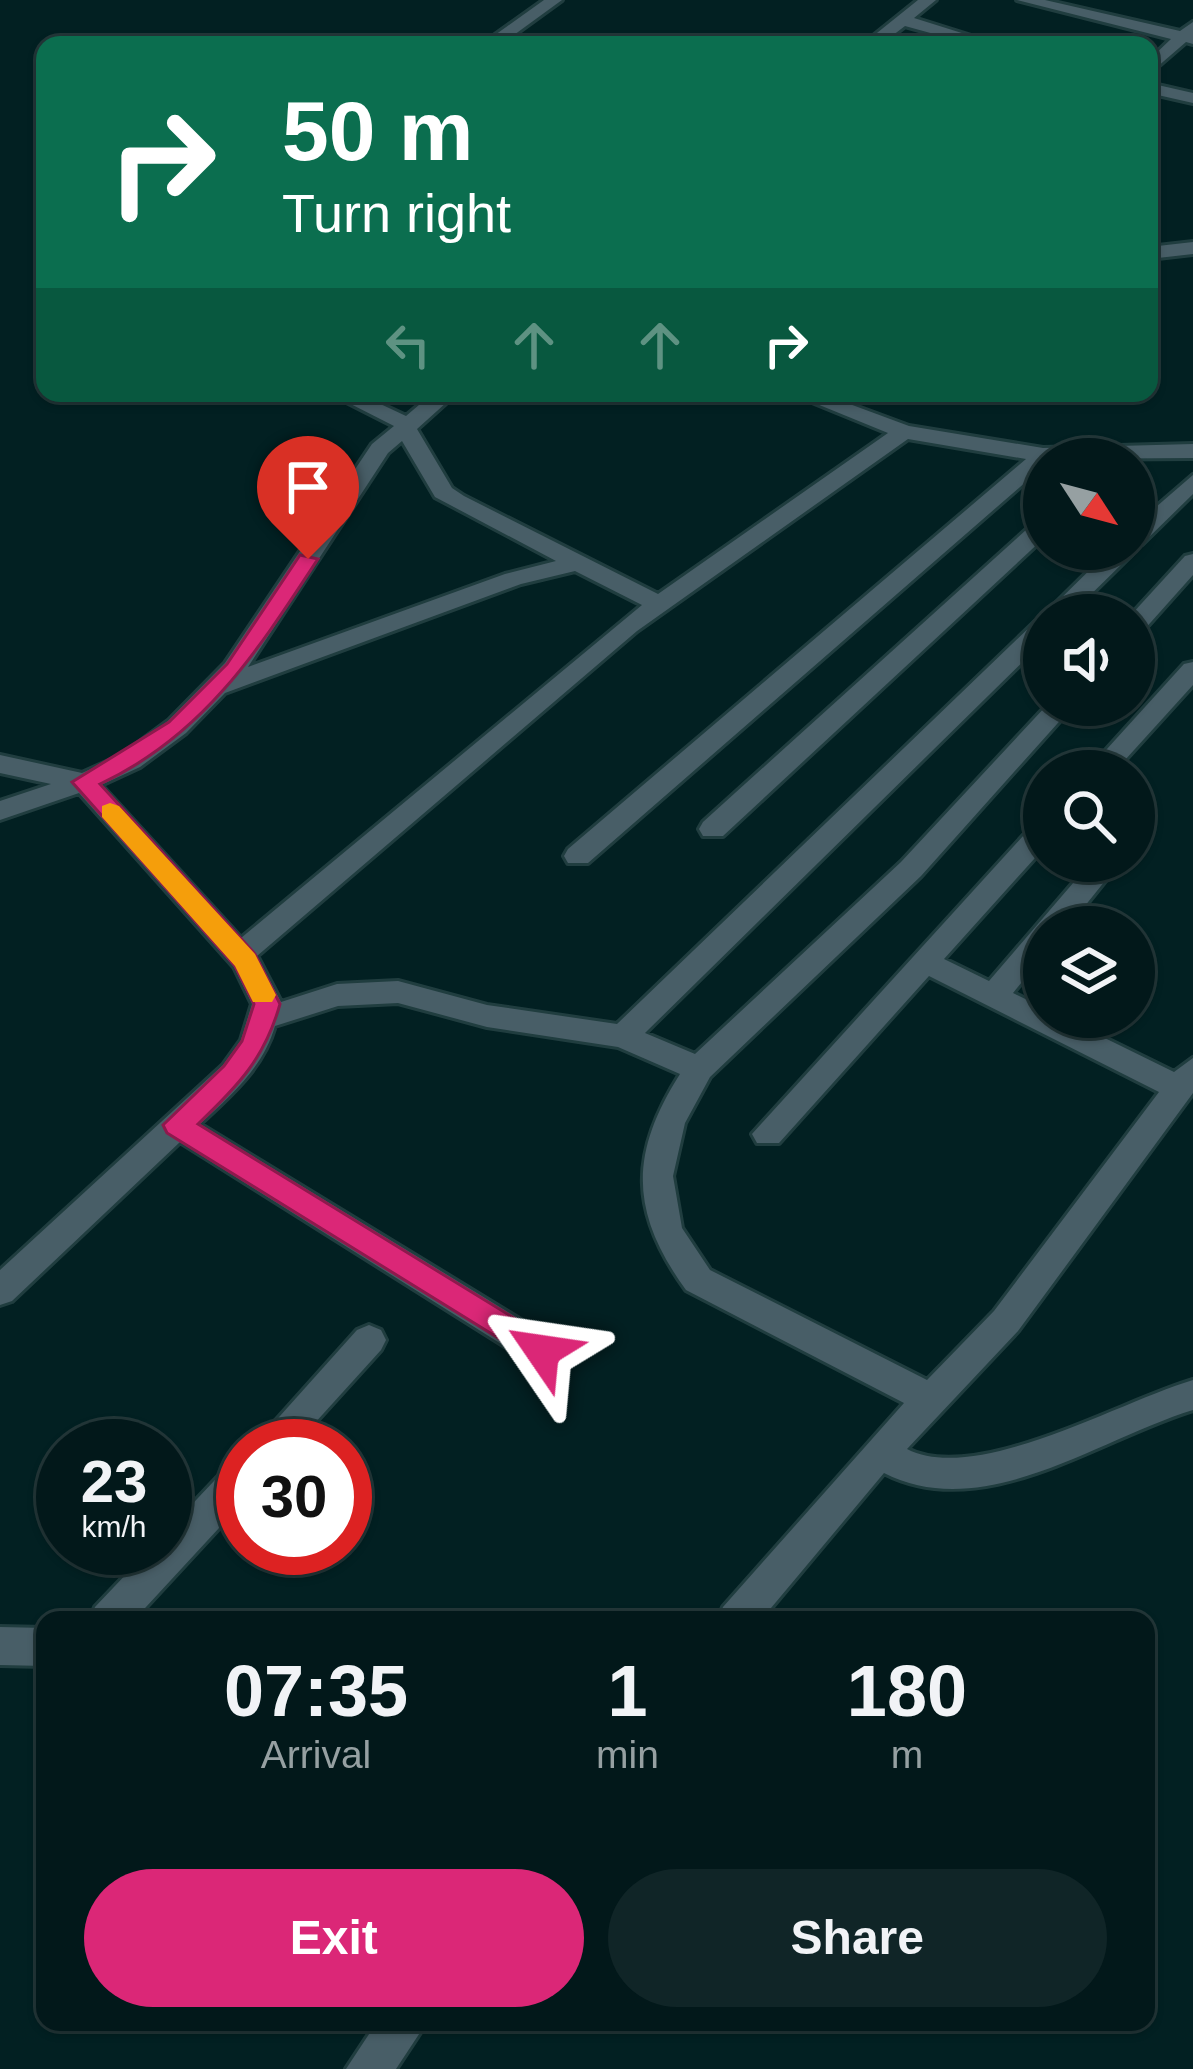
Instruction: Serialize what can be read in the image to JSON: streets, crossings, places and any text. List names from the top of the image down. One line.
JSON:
{"north":"bottom right","page":{"turn":["50 m","Turn right"],"speed":"23 km/h","limit":"30","eta":["07:35","Arrival","1","min","180","m"],"buttons":["Exit","Share"]}}
